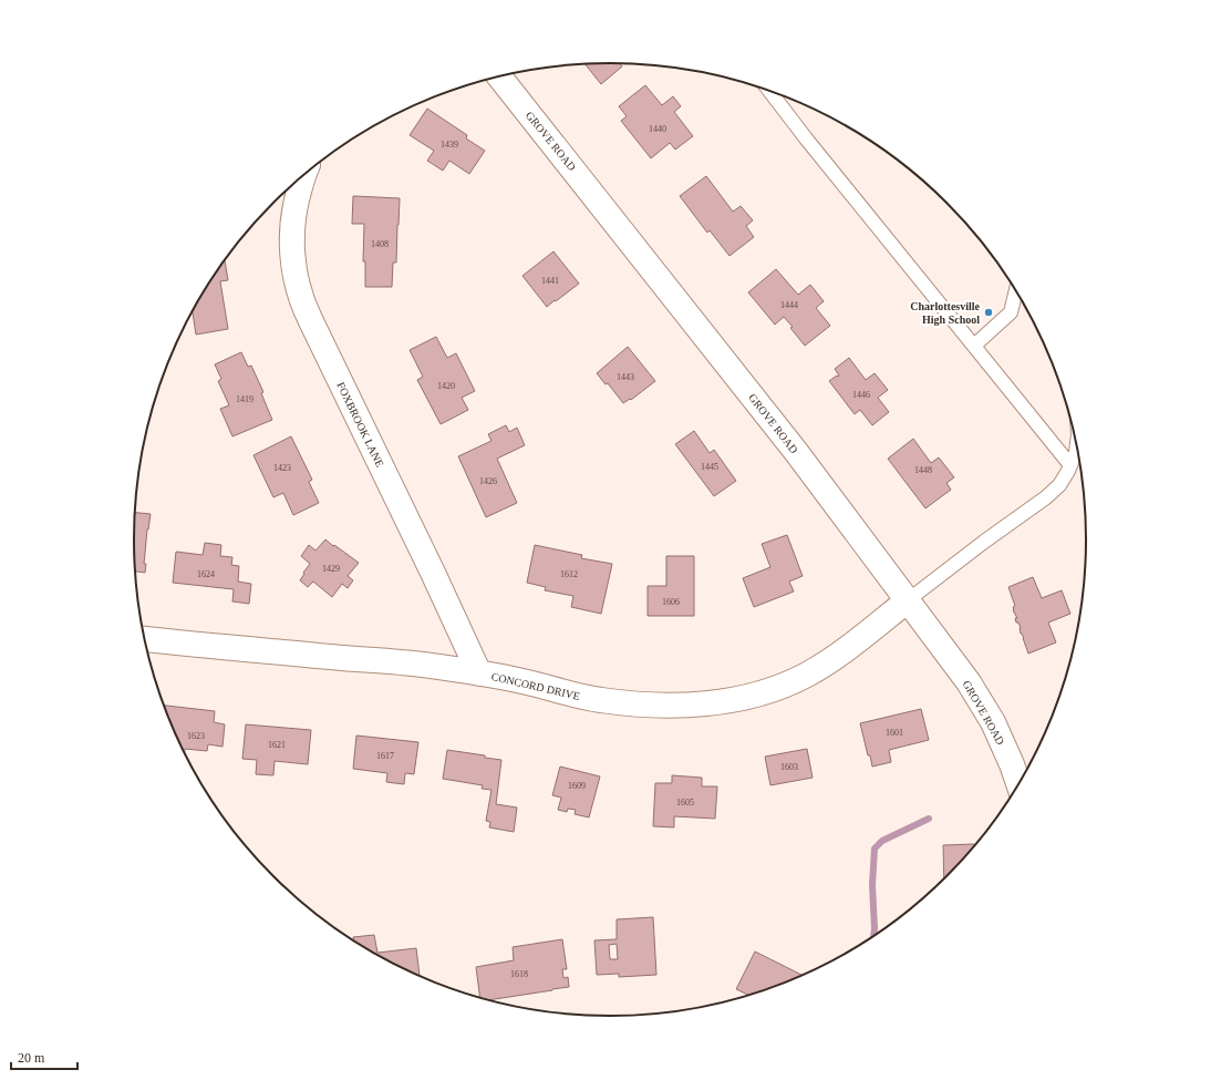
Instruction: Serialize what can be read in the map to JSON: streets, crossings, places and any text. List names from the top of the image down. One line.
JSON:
{"streets":{"street":["GROVE ROAD","FOXBROOK LANE","CONCORD DRIVE"]},"crossings":[["GROVE ROAD","CONCORD DRIVE"],["FOXBROOK LANE","CONCORD DRIVE"]],"places":["Charlottesville High School"],"house_numbers":["1440","1439","1408","1441","1444","1443","1420","1446","1419","1445","1423","1448","1426","1429","1624","1612","1606","1601","1623","1621","1617","1603","1609","1605","1618"],"scale_bar":"20 m"}
